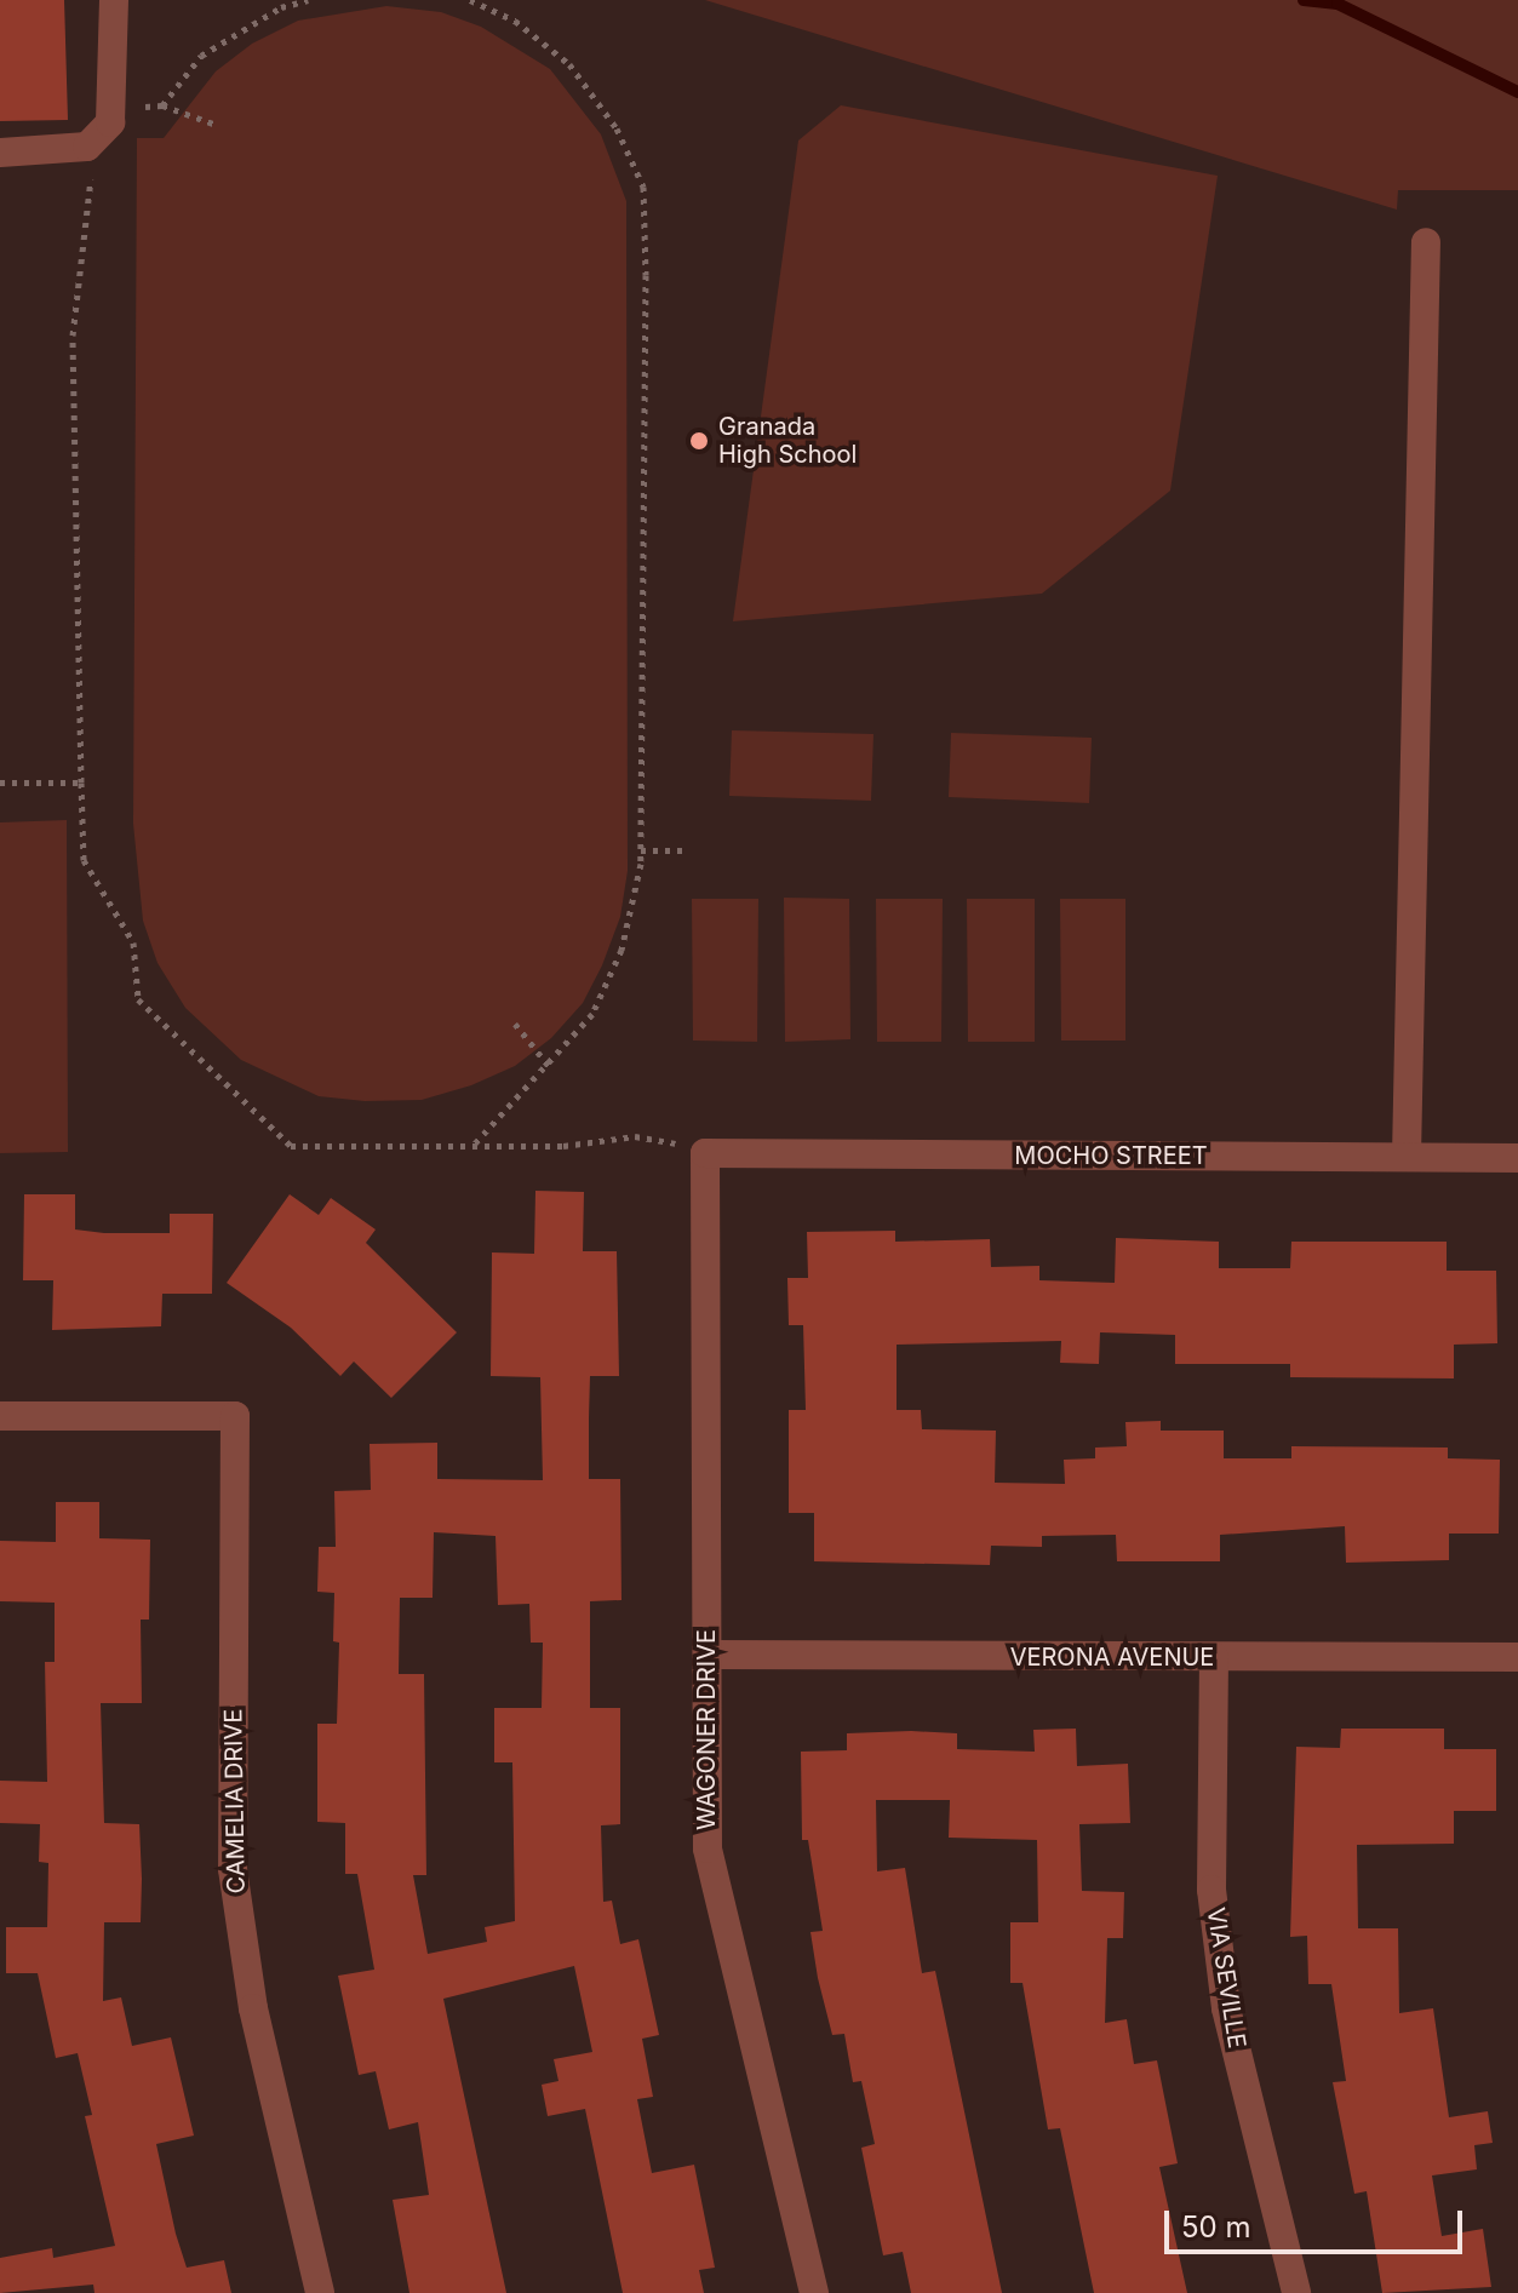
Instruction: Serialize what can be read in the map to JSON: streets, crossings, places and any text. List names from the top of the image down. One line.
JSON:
{"streets":{"street":["MOCHO STREET","VERONA AVENUE","WAGONER DRIVE","CAMELIA DRIVE","VIA SEVILLE"]},"crossings":[["MOCHO STREET","WAGONER DRIVE"],["VERONA AVENUE","WAGONER DRIVE"],["VERONA AVENUE","VIA SEVILLE"]],"places":["Granada High School"],"scale_bar":"50 m"}
